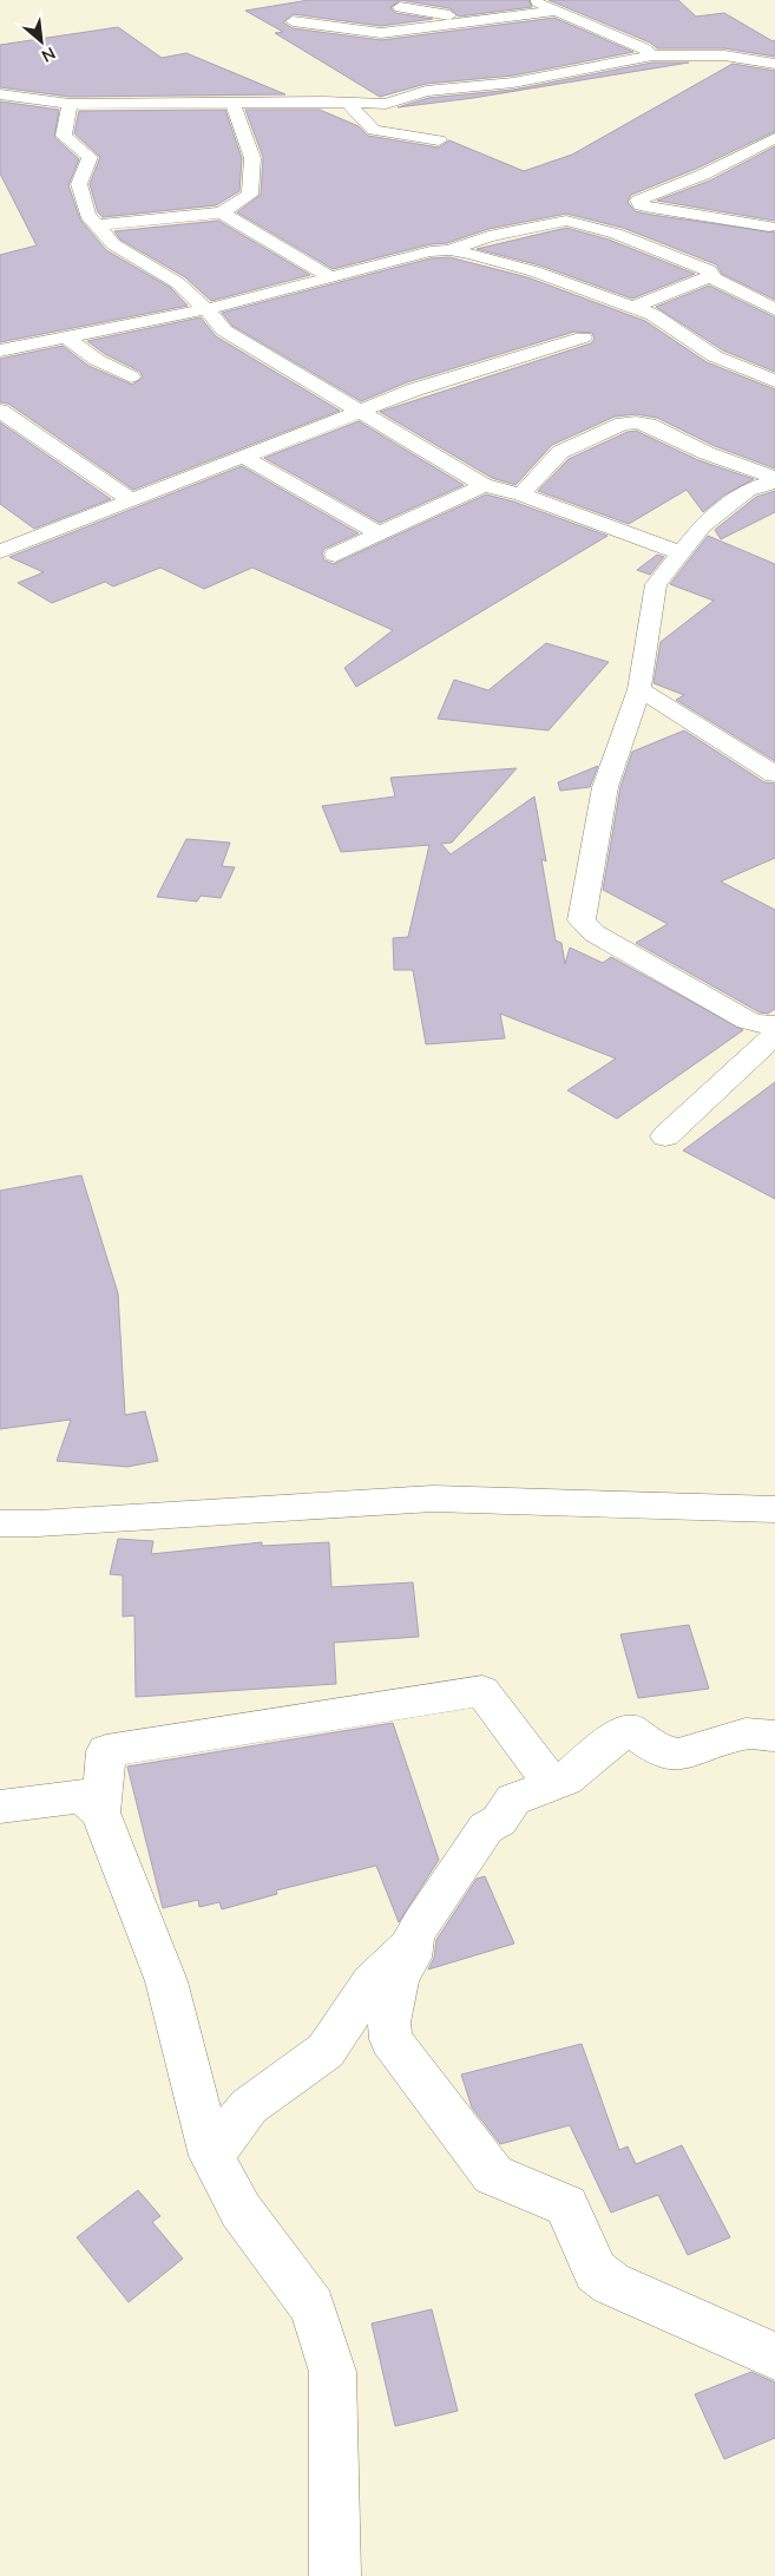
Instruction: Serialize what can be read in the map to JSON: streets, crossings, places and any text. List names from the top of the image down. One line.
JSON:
{"north":"bottom right"}
